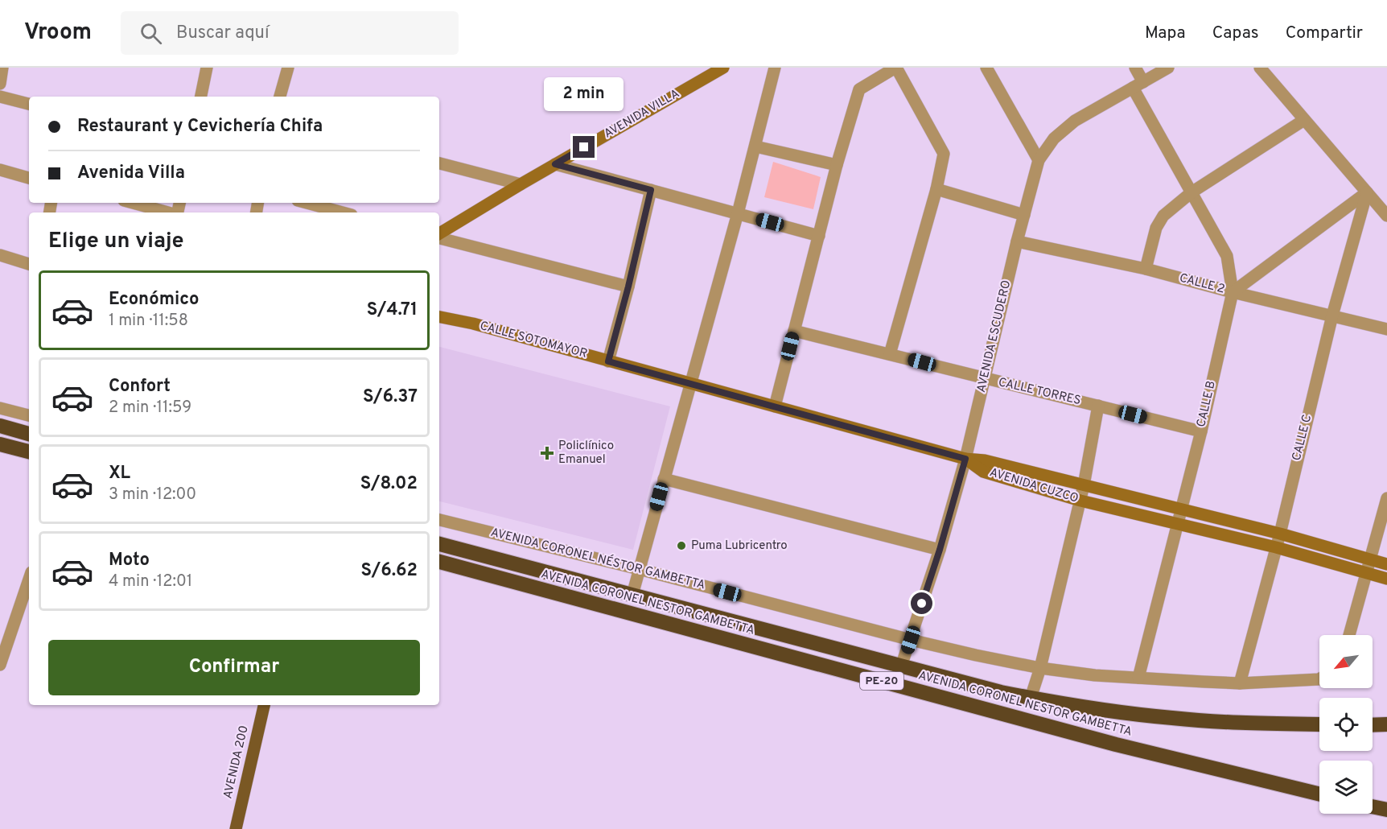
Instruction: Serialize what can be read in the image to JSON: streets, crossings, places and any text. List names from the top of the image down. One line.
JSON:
{"streets":{"highway":["AVENIDA CORONEL NESTOR GAMBETTA","PE-20"],"main road":["AVENIDA 200"],"street":["AVENIDA VILLA","CALLE 2","AVENIDA ESCUDERO","CALLE SOTOMAYOR","CALLE TORRES","CALLE B","CALLE C","AVENIDA CUZCO","AVENIDA CORONEL NÉSTOR GAMBETTA"]},"crossings":[["CALLE 2","AVENIDA ESCUDERO"],["CALLE 2","CALLE B"],["CALLE 2","CALLE C"],["AVENIDA ESCUDERO","CALLE SOTOMAYOR"],["AVENIDA ESCUDERO","CALLE TORRES"],["AVENIDA ESCUDERO","AVENIDA CUZCO"],["AVENIDA ESCUDERO","AVENIDA CORONEL NÉSTOR GAMBETTA"],["AVENIDA ESCUDERO","AVENIDA CORONEL NESTOR GAMBETTA"],["CALLE SOTOMAYOR","AVENIDA CUZCO"],["CALLE TORRES","CALLE B"],["CALLE B","AVENIDA CUZCO"],["CALLE B","AVENIDA CORONEL NÉSTOR GAMBETTA"],["CALLE C","AVENIDA CUZCO"],["CALLE C","AVENIDA CORONEL NÉSTOR GAMBETTA"]],"places":{"health":["Policlínico Emanuel"],"other":["Puma Lubricentro"]},"north":"bottom left","page":{"header":"Vroom","search":"Buscar aquí","nav":["Mapa","Capas","Compartir"],"bubble":"2 min","banner":["Restaurant y Cevichería Chifa","Avenida Villa"],"heading":"Elige un viaje","list":[{"name":"Económico","note":"1 min · 11:58","value":"S/4.71"},{"name":"Confort","note":"2 min · 11:59","value":"S/6.37"},{"name":"XL","note":"3 min · 12:00","value":"S/8.02"},{"name":"Moto","note":"4 min · 12:01","value":"S/6.62"}],"buttons":"Confirmar"}}
